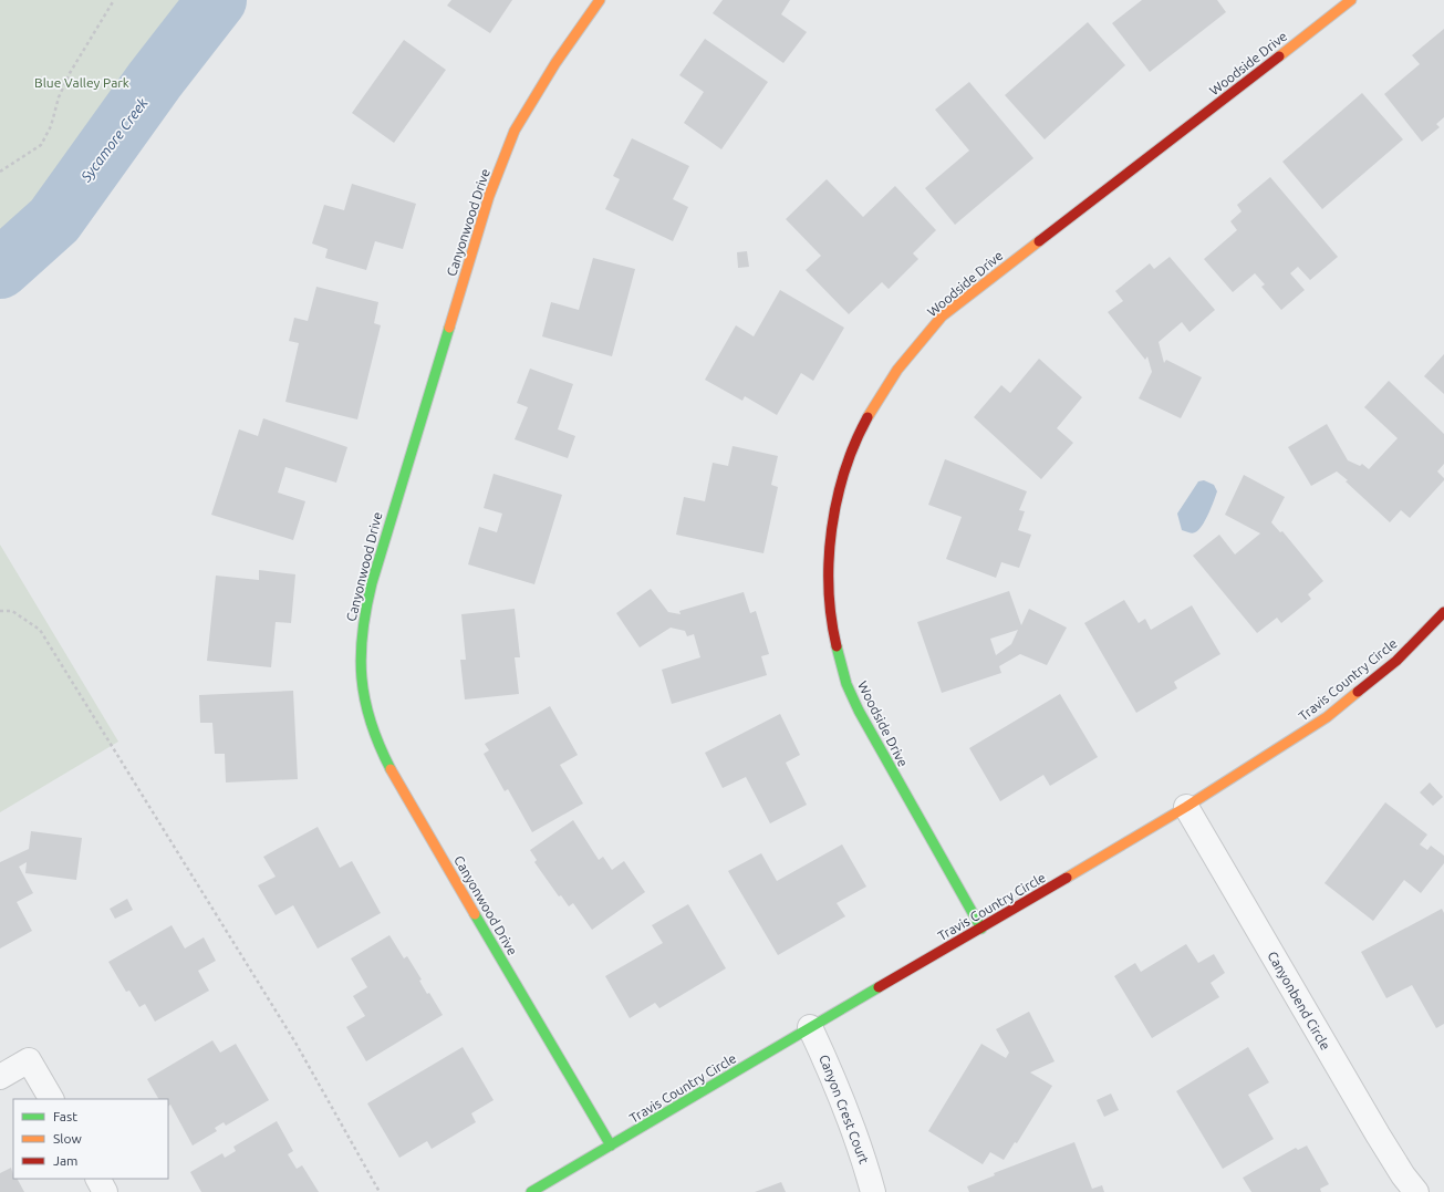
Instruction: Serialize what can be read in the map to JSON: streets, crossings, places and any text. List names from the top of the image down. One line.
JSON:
{"streets":{"street":["Woodside Drive","Canyonwood Drive","Travis Country Circle","Canyonbend Circle","Canyon Crest Court"]},"crossings":[["Woodside Drive","Travis Country Circle"],["Canyonwood Drive","Travis Country Circle"],["Travis Country Circle","Canyonbend Circle"],["Travis Country Circle","Canyon Crest Court"]],"water":["Sycamore Creek"],"parks":["Blue Valley Park"],"legend":["Fast","Slow","Jam"]}
